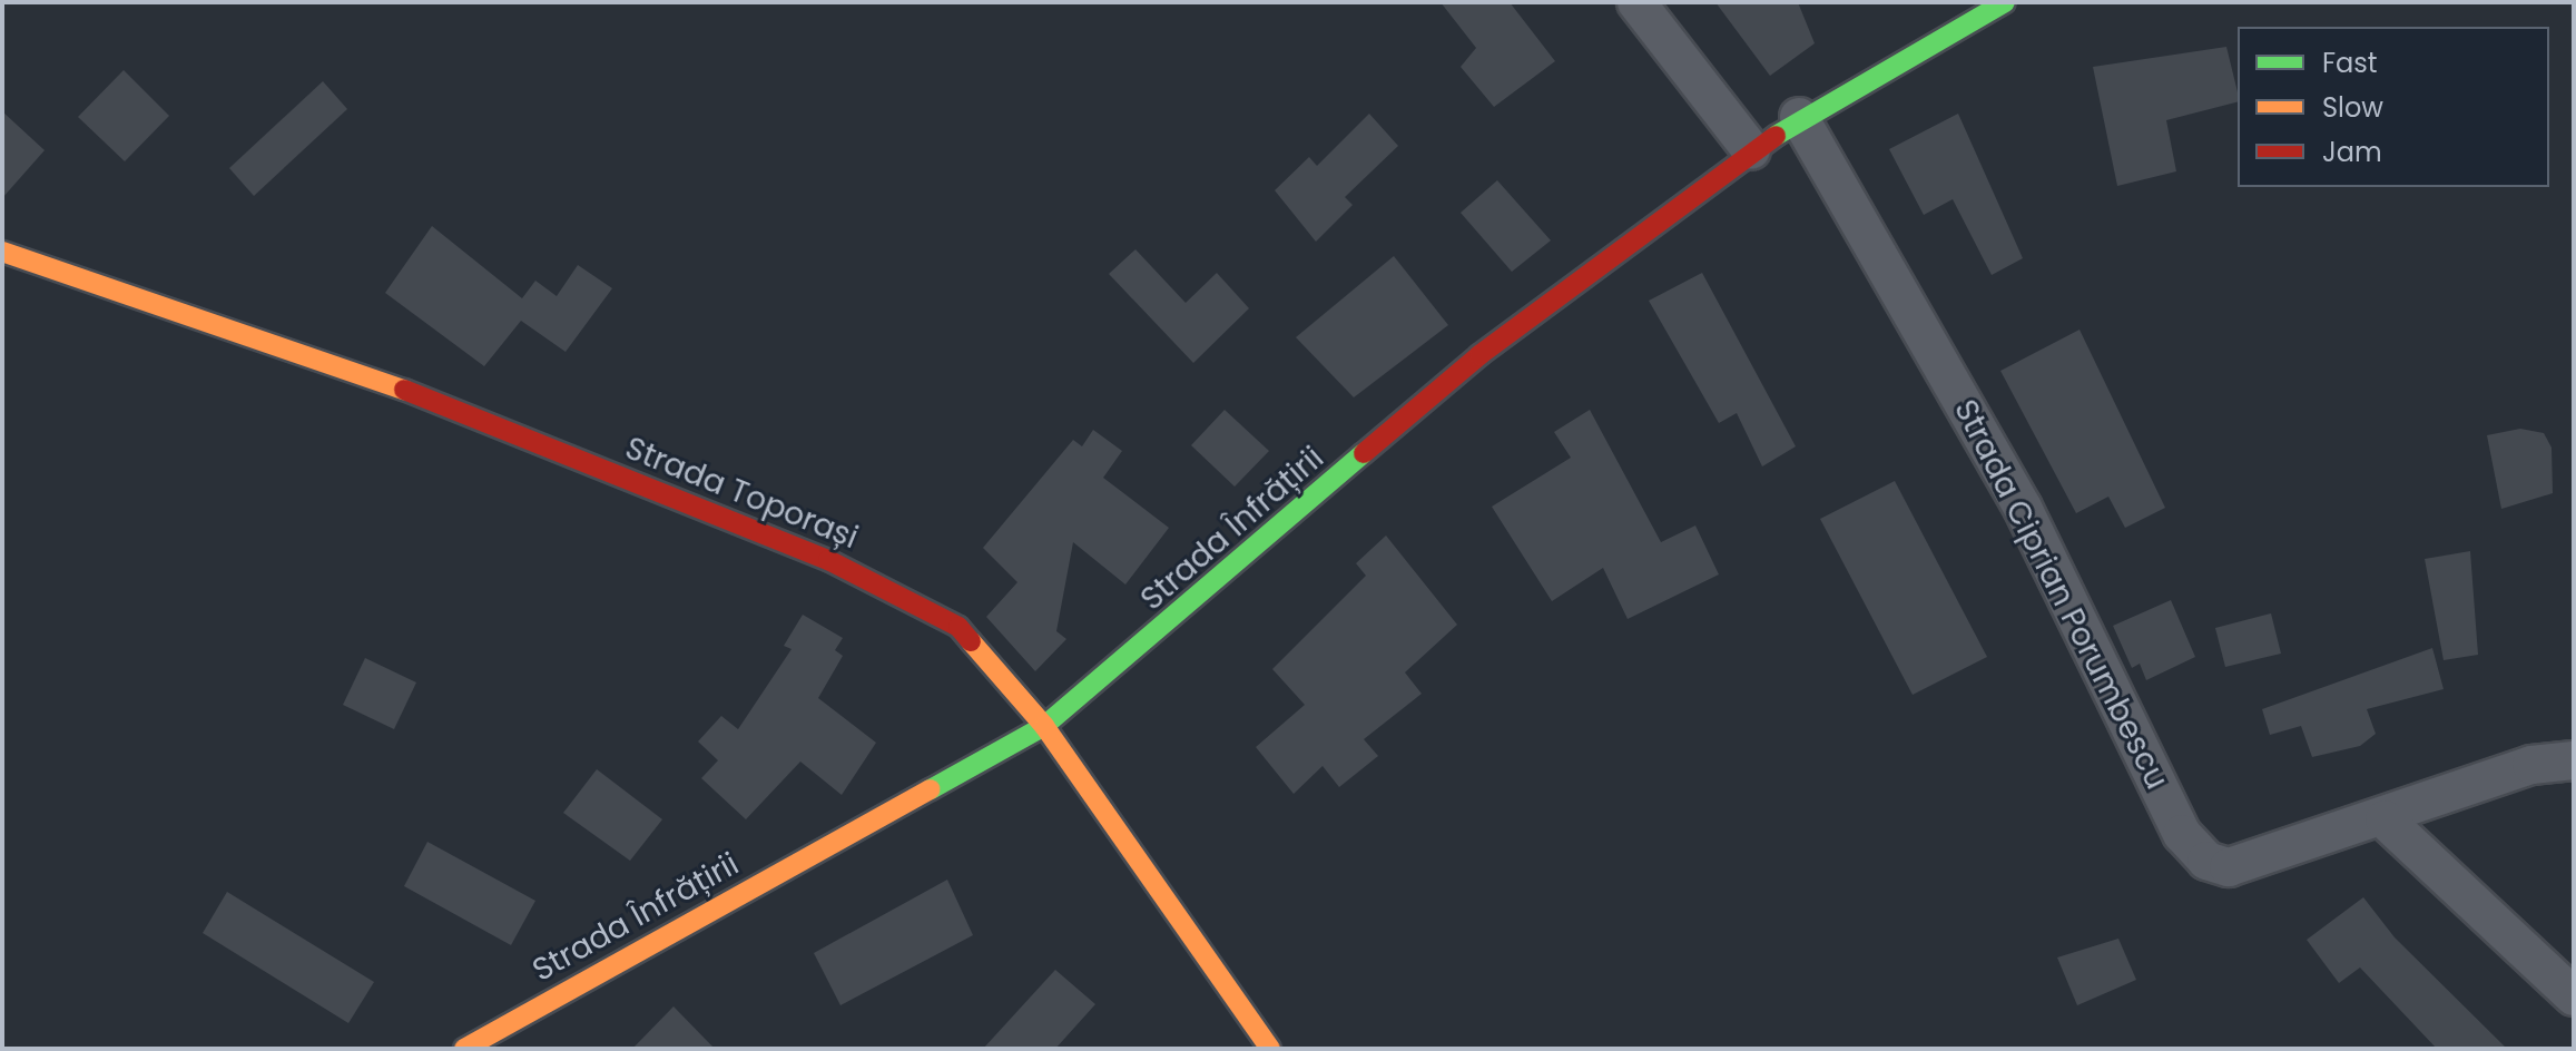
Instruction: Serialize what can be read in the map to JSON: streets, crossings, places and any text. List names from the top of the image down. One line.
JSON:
{"streets":{"main road":["Strada Toporași","Strada Înfrățirii"],"street":["Strada Ciprian Porumbescu"]},"crossings":[["Strada Toporași","Strada Înfrățirii"],["Strada Înfrățirii","Strada Ciprian Porumbescu"]],"legend":["Fast","Slow","Jam"]}
